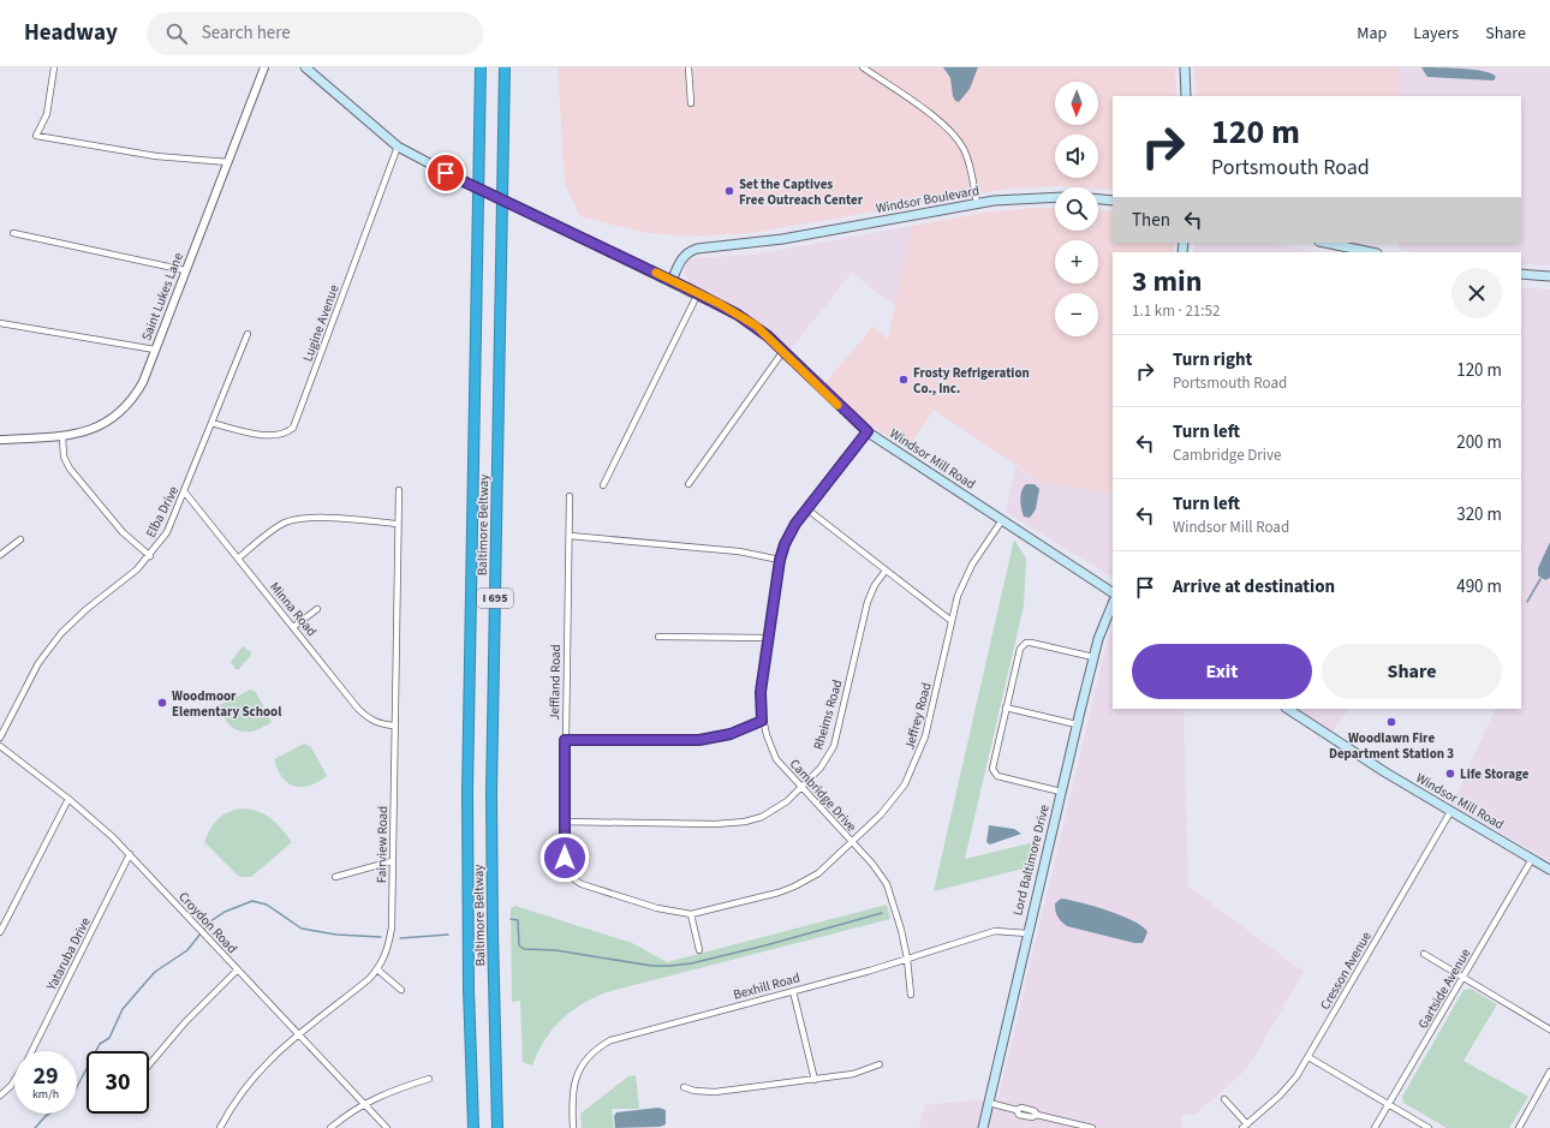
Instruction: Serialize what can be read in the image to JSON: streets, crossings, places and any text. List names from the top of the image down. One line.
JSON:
{"streets":{"highway":["Baltimore Beltway","I 695"],"main road":["Windsor Boulevard","Windsor Mill Road","Lord Baltimore Drive"],"street":["Saint Lukes Lane","Lugine Avenue","Elba Drive","Minna Road","Jeffland Road","Rheims Road","Jeffrey Road","Cambridge Drive","Fairview Road","Croydon Road","Yataruba Drive","Cresson Avenue","Bexhill Road","Gartside Avenue"]},"crossings":[["Windsor Boulevard","Windsor Mill Road"],["Lugine Avenue","Windsor Mill Road"],["Lugine Avenue","Elba Drive"],["Windsor Mill Road","Jeffrey Road"],["Windsor Mill Road","Cambridge Drive"],["Windsor Mill Road","Cresson Avenue"],["Windsor Mill Road","Gartside Avenue"],["Elba Drive","Minna Road"],["Minna Road","Fairview Road"],["Jeffland Road","Rheims Road"],["Jeffland Road","Jeffrey Road"],["Rheims Road","Cambridge Drive"],["Jeffrey Road","Cambridge Drive"],["Cambridge Drive","Bexhill Road"],["Fairview Road","Croydon Road"],["Lord Baltimore Drive","Bexhill Road"],["Croydon Road","Yataruba Drive"]],"places":["Set the Captives Free Outreach Center","Frosty Refrigeration Co., Inc.","Woodmoor Elementary School","Woodlawn Fire Department Station 3","Life Storage"],"north":"bottom","page":{"header":"Headway","search":"Search here","nav":["Map","Layers","Share"],"map_buttons":["+","−"],"turn":["120 m","Portsmouth Road"],"then":"Then","heading":["3 min","1.1 km · 21:52"],"list":[{"name":"Turn right","note":"Portsmouth Road","value":"120 m"},{"name":"Turn left","note":"Cambridge Drive","value":"200 m"},{"name":"Turn left","note":"Windsor Mill Road","value":"320 m"},{"name":"Arrive at destination","value":"490 m"}],"buttons":["Exit","Share"],"speed":"29 km/h","limit":"30"}}
